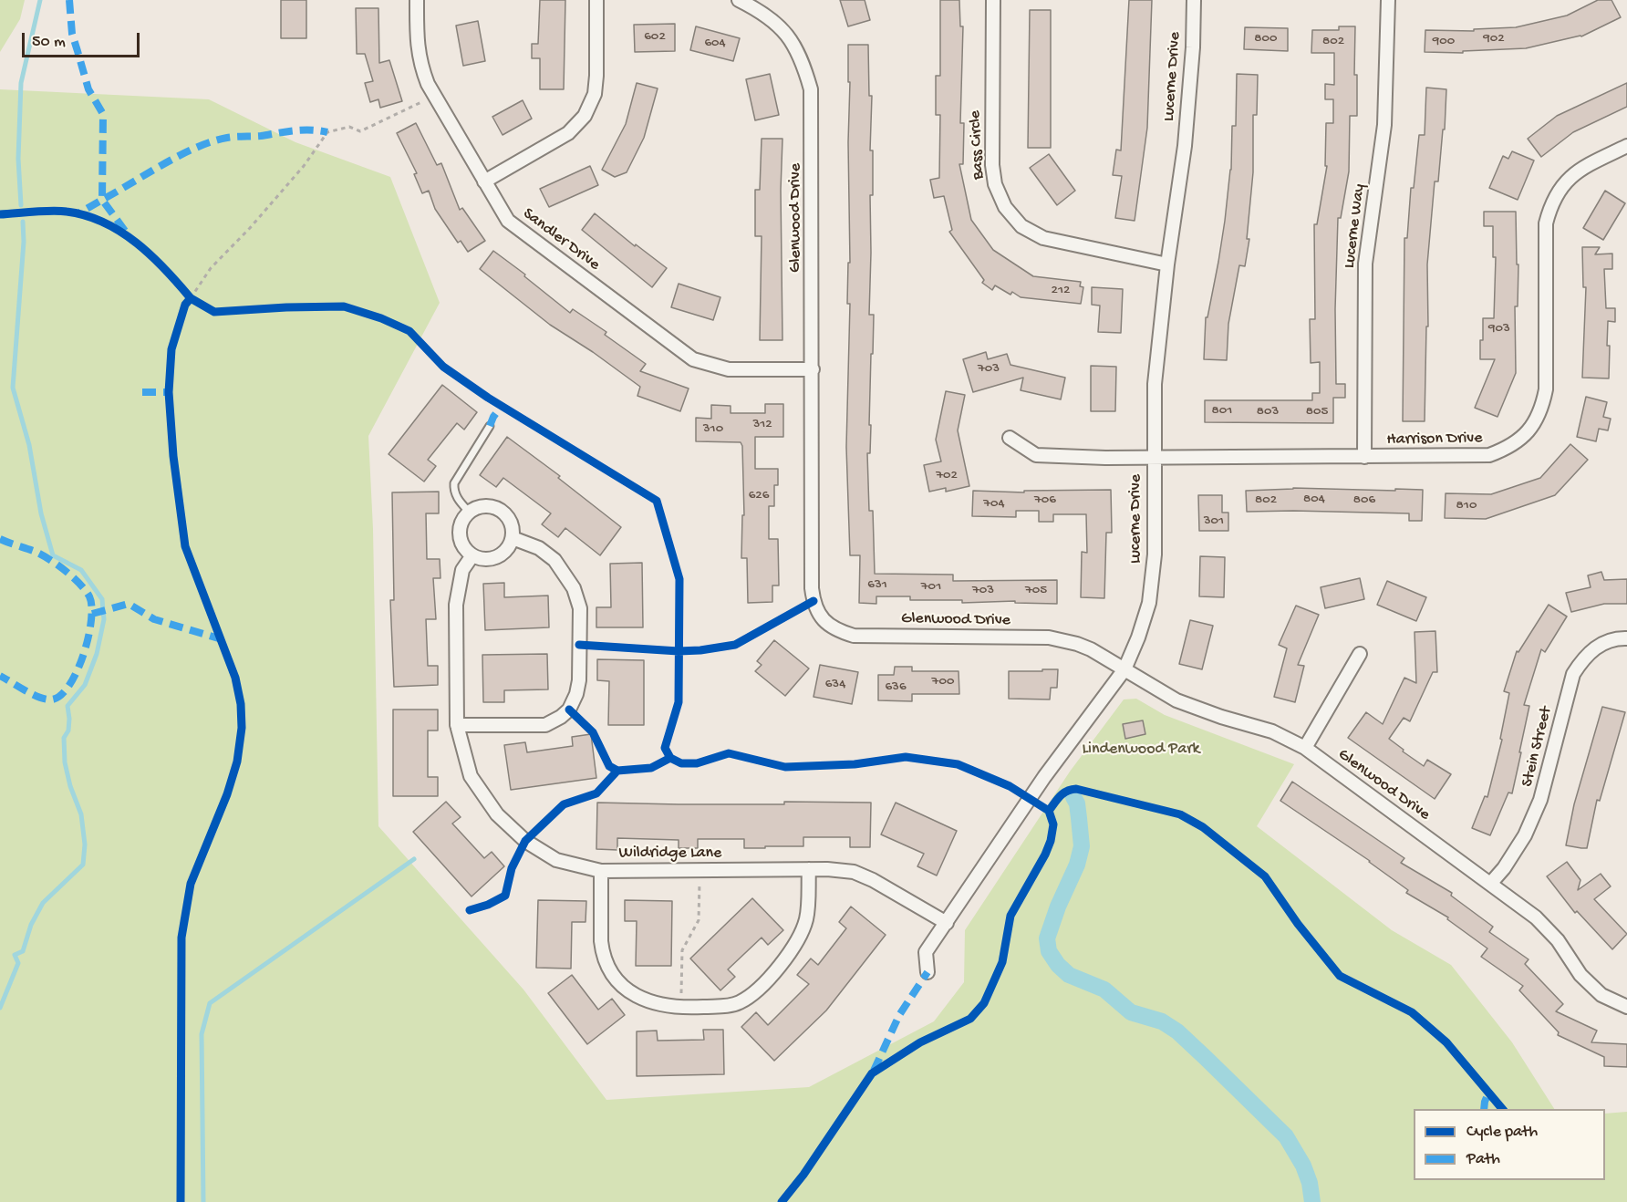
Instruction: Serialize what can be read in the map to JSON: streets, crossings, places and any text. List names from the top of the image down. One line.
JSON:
{"streets":{"street":["Lucerne Drive","Bass Circle","Glenwood Drive","Lucerne Way","Sandler Drive","Harrison Drive","Stein Street","Wildridge Lane"]},"crossings":[["Lucerne Drive","Bass Circle"],["Lucerne Drive","Glenwood Drive"],["Lucerne Drive","Harrison Drive"],["Lucerne Drive","Wildridge Lane"],["Glenwood Drive","Sandler Drive"],["Glenwood Drive","Stein Street"],["Lucerne Way","Harrison Drive"]],"parks":["Lindenwood Park"],"house_numbers":["602","800","902","802","900","604","212","903","703","801","803","805","312","310","702","626","804","706","802","806","704","810","301","631","701","703","705","700","634","636"],"legend":["Cycle path","Path"],"scale_bar":"50 m"}
